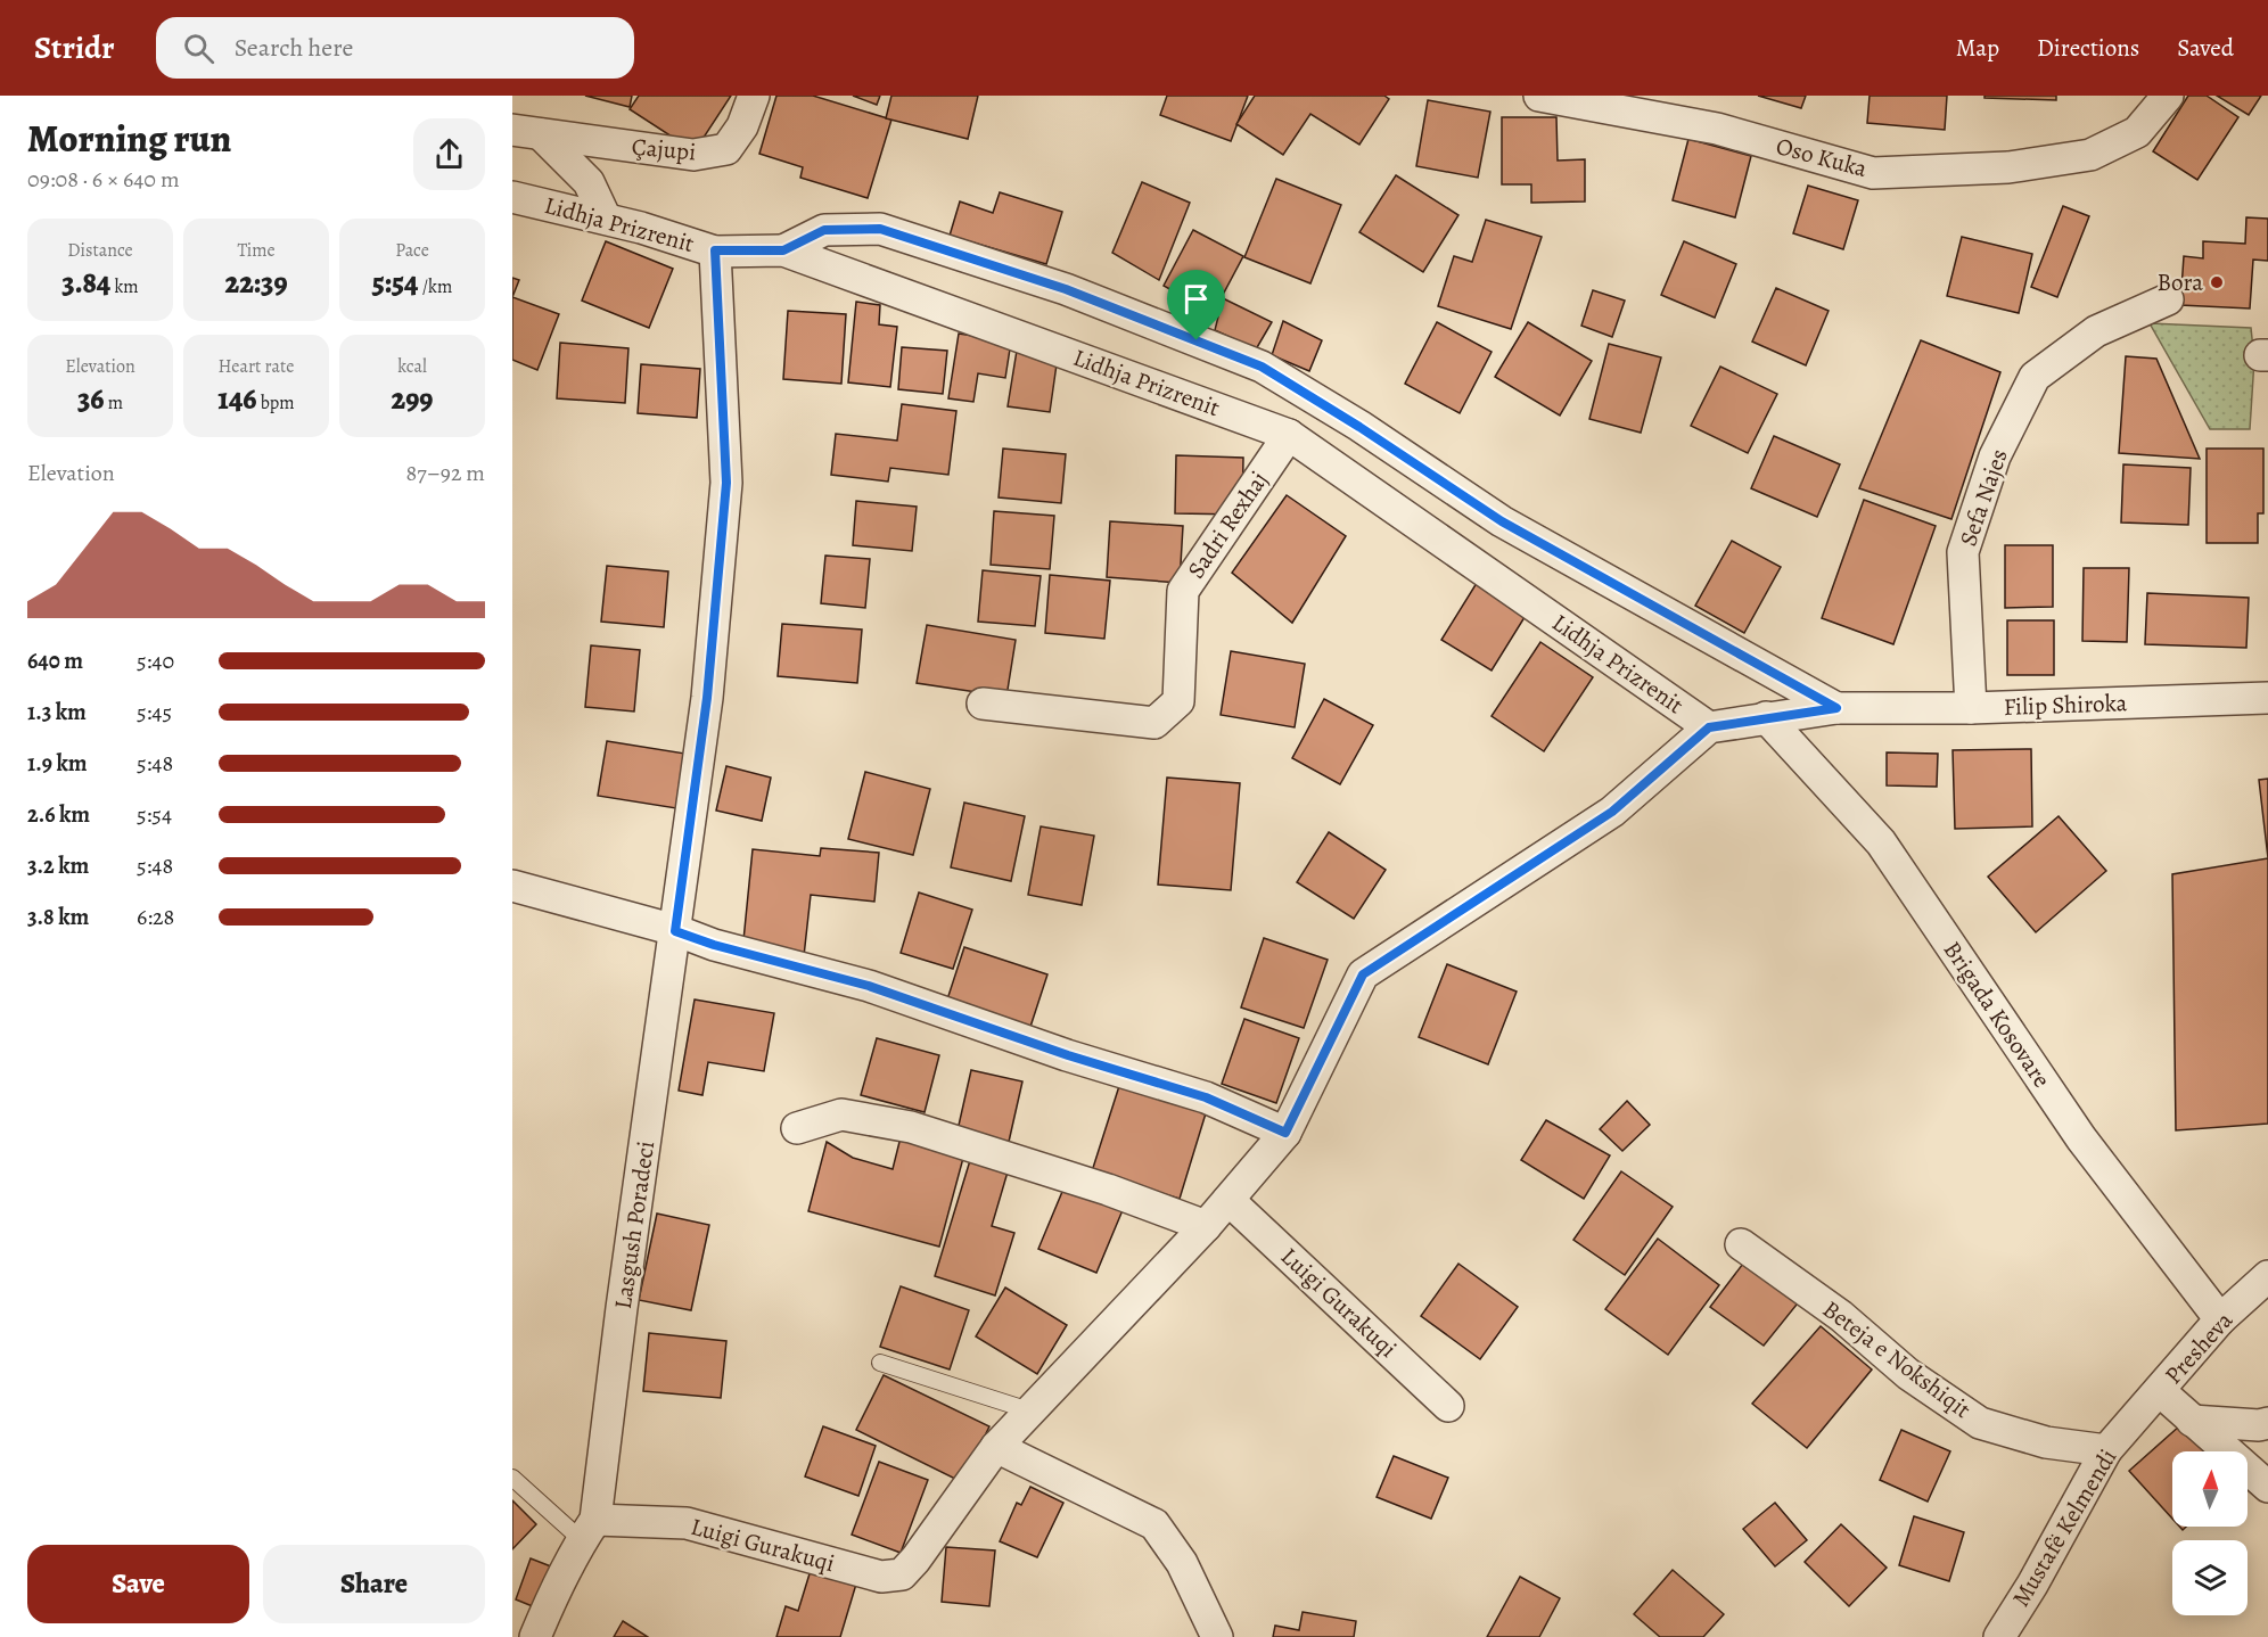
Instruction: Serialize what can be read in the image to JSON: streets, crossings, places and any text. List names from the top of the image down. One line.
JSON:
{"streets":{"street":["Çajupi","Oso Kuka","Lidhja Prizrenit","Sefa Najes","Sadri Rexhaj","Filip Shiroka","Brigada Kosovare","Lasgush Poradeci","Luigi Gurakuqi","Presheva","Beteja e Nokshiqit","Mustafë Kelmendi"]},"crossings":[["Çajupi","Lidhja Prizrenit"],["Lidhja Prizrenit","Sadri Rexhaj"],["Lidhja Prizrenit","Lasgush Poradeci"],["Lidhja Prizrenit","Luigi Gurakuqi"],["Sefa Najes","Filip Shiroka"],["Brigada Kosovare","Presheva"],["Lasgush Poradeci","Luigi Gurakuqi"],["Presheva","Mustafë Kelmendi"],["Beteja e Nokshiqit","Mustafë Kelmendi"]],"places":["Bora"],"north":"top","page":{"header":"Stridr","search":"Search here","nav":["Map","Directions","Saved"],"heading":["Morning run","09:08 · 6 × 640 m"],"stats":[["Distance","3.84 km"],["Time","22:39"],["Pace","5:54 /km"],["Elevation","36 m"],["Heart rate","146 bpm"],["kcal","299"]],"chart":["Elevation","87–92 m"],"list":[{"name":"640 m","note":"5:40"},{"name":"1.3 km","note":"5:45"},{"name":"1.9 km","note":"5:48"},{"name":"2.6 km","note":"5:54"},{"name":"3.2 km","note":"5:48"},{"name":"3.8 km","note":"6:28"}],"buttons":["Save","Share"]}}
